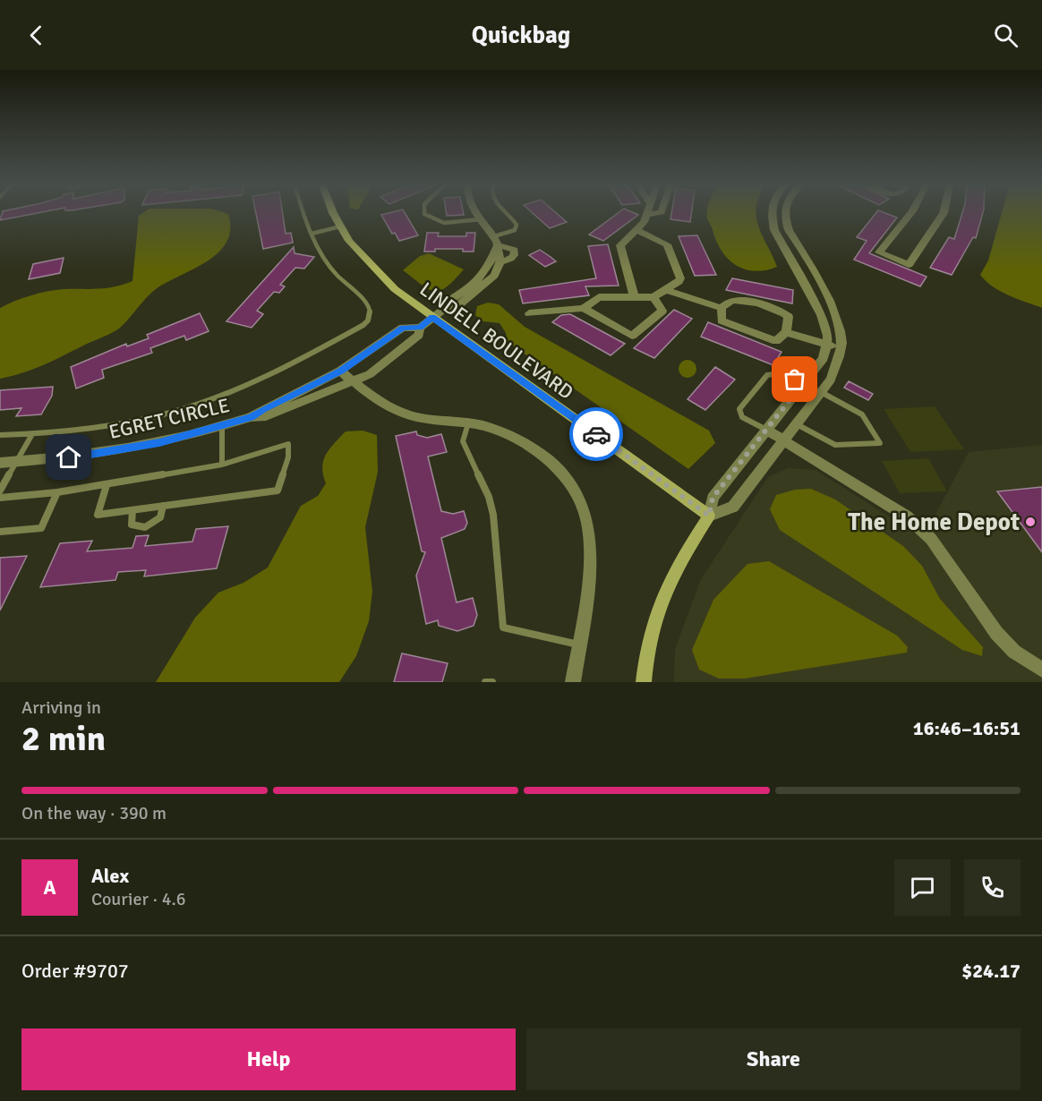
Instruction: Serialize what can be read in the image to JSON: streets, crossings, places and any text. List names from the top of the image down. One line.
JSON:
{"streets":{"street":["LINDELL BOULEVARD","EGRET CIRCLE"]},"crossings":[["LINDELL BOULEVARD","EGRET CIRCLE"]],"places":["The Home Depot"],"page":{"header":"Quickbag","heading":["2 min","Arriving in","16:46–16:51"],"panel":["Alex","Courier · 4.6","Order #9707","$24.17"],"bar":"On the way · 390 m","round":"A","buttons":["Help","Share"]}}
